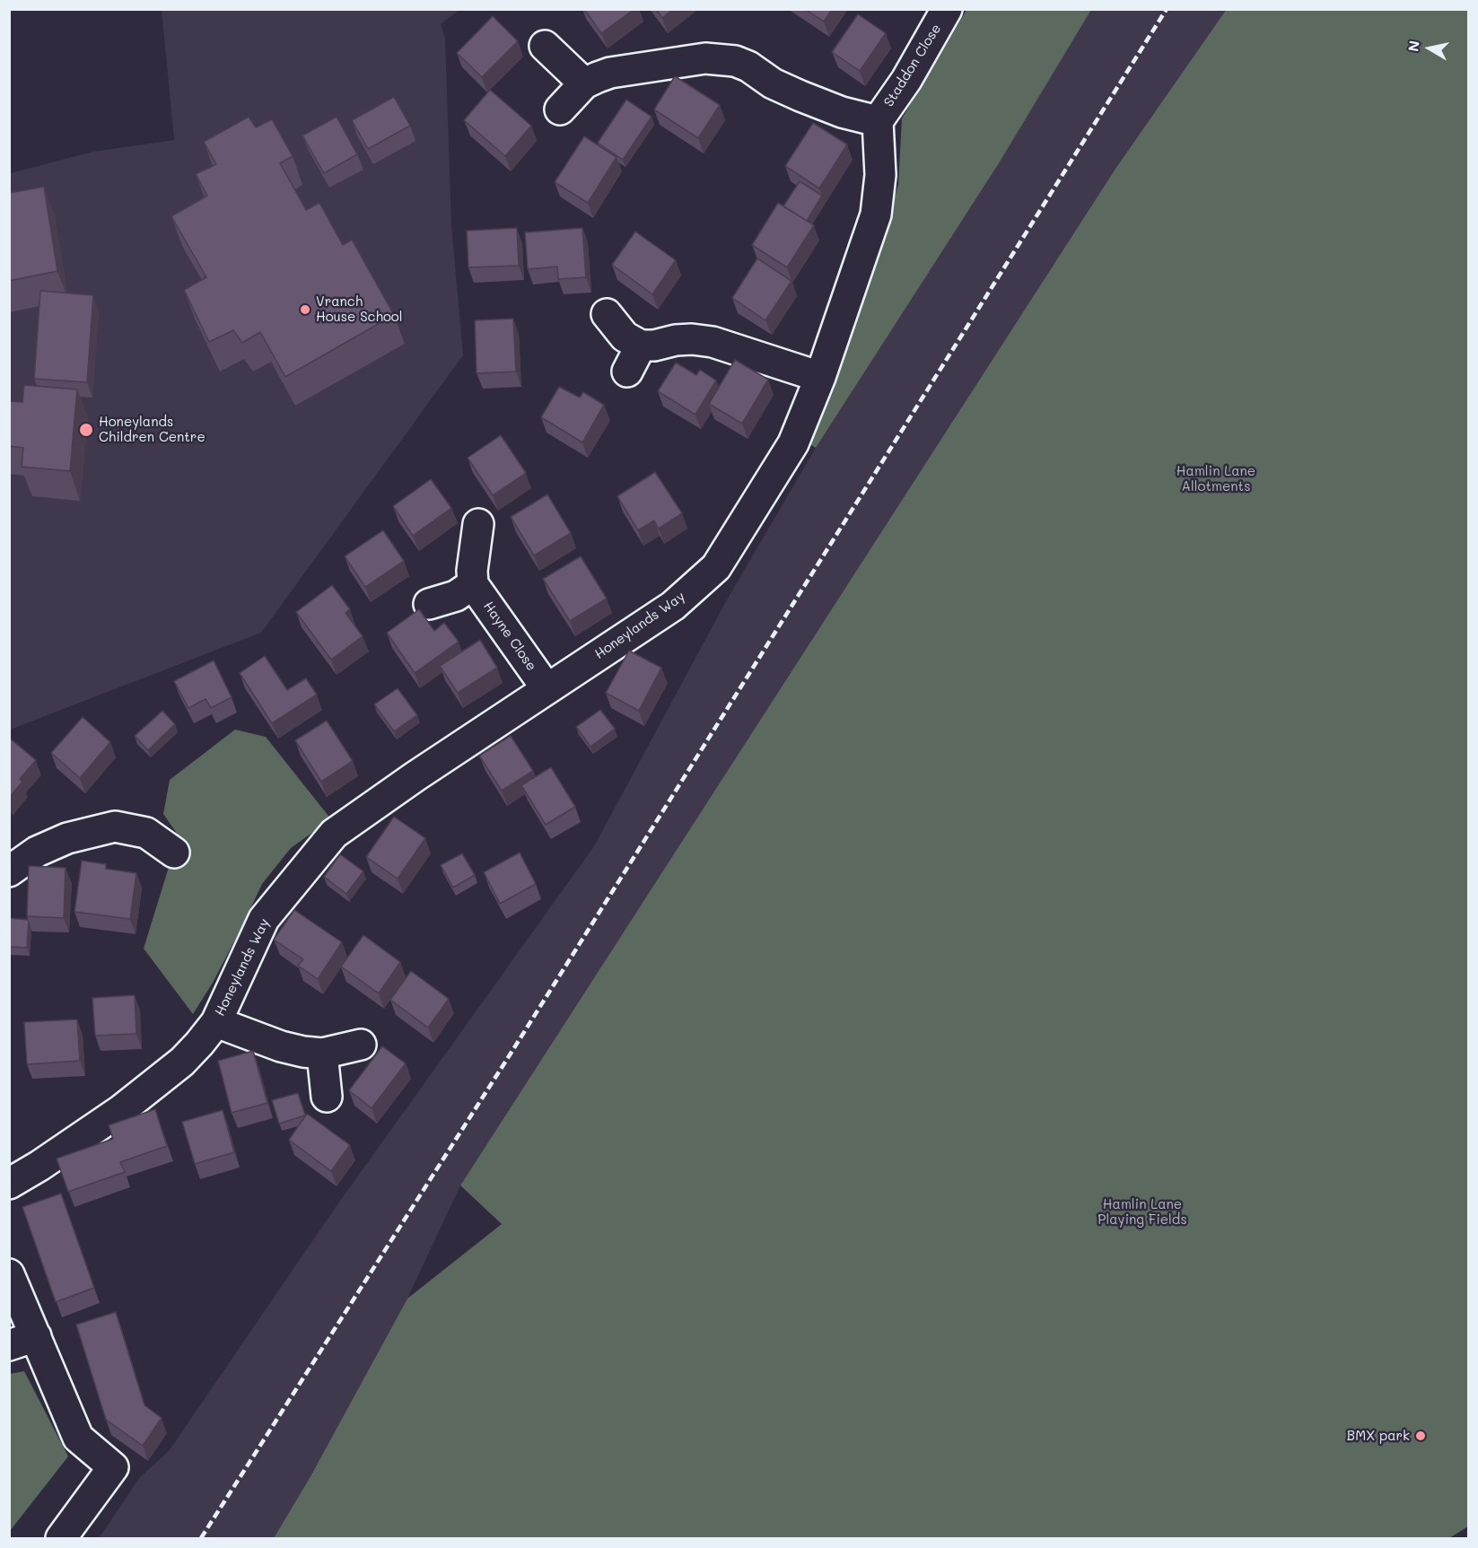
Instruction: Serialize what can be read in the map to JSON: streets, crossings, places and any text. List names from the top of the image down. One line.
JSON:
{"streets":{"street":["Staddon Close","Honeylands Way","Hayne Close"]},"crossings":[["Staddon Close","Honeylands Way"],["Honeylands Way","Hayne Close"]],"parks":["Hamlin Lane Allotments","Hamlin Lane Playing Fields"],"places":["Vranch House School","Honeylands Children Centre","BMX park"],"north":"left"}
